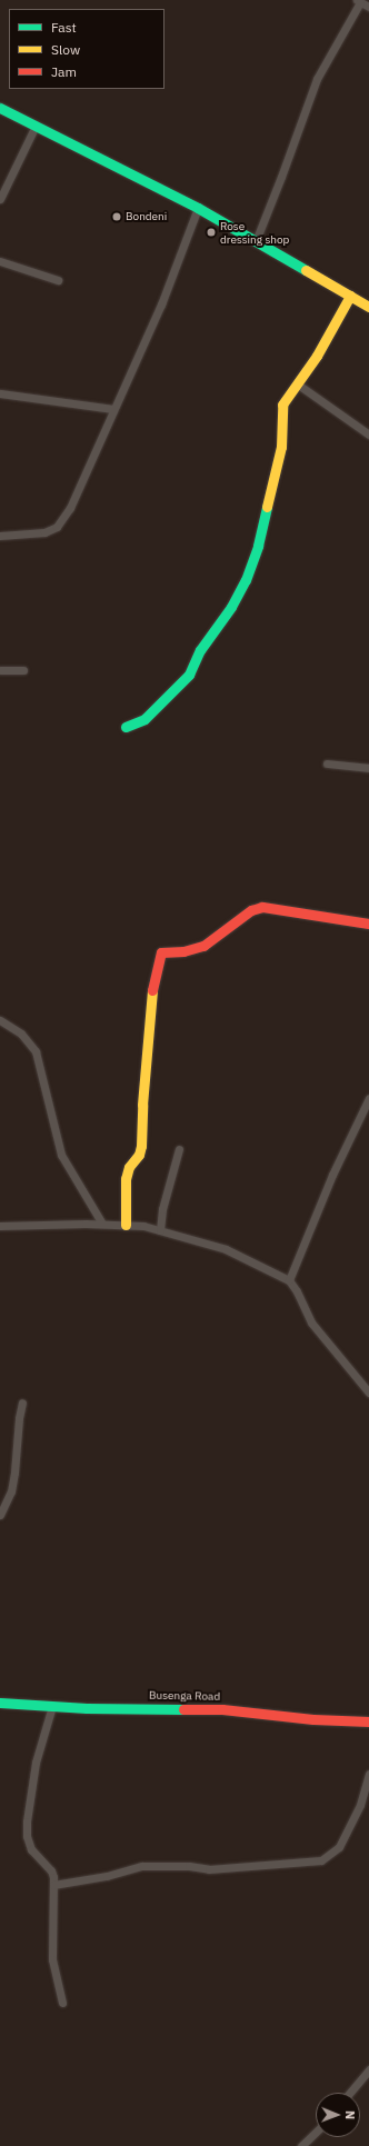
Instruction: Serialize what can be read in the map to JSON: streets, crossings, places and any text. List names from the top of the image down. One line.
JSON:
{"streets":{"street":["Busenga Road"]},"places":["Bondeni","Rose dressing shop"],"legend":["Fast","Slow","Jam"],"north":"right"}
